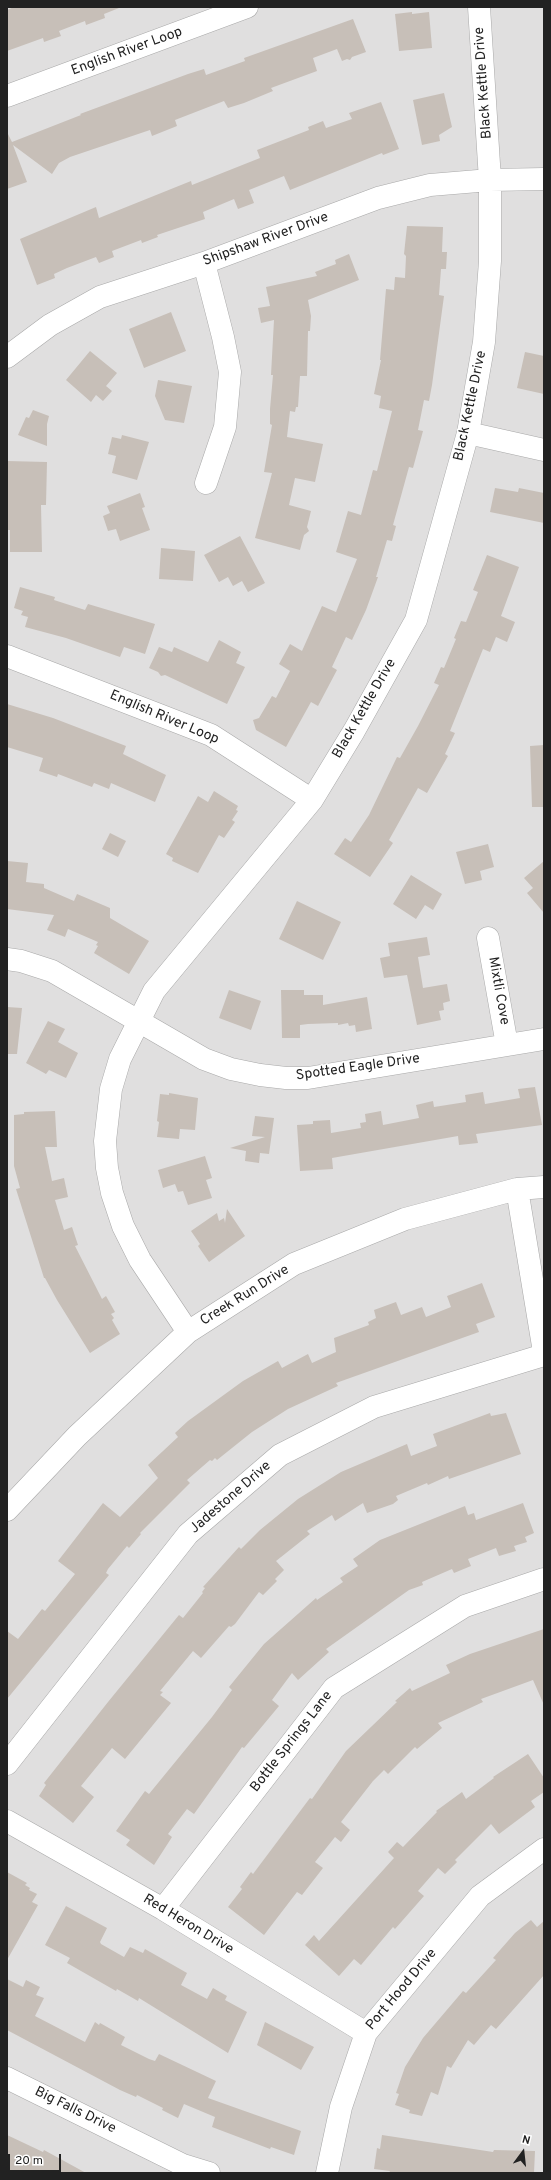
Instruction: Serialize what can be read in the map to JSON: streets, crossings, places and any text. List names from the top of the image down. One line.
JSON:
{"streets":{"street":["English River Loop","Black Kettle Drive","Shipshaw River Drive","Mixtli Cove","Spotted Eagle Drive","Creek Run Drive","Jadestone Drive","Bottle Springs Lane","Red Heron Drive","Port Hood Drive","Big Falls Drive"]},"crossings":[["English River Loop","Black Kettle Drive"],["Black Kettle Drive","Shipshaw River Drive"],["Black Kettle Drive","Spotted Eagle Drive"],["Black Kettle Drive","Creek Run Drive"],["Mixtli Cove","Spotted Eagle Drive"],["Bottle Springs Lane","Red Heron Drive"],["Red Heron Drive","Port Hood Drive"]],"scale_bar":"20 m","north":"top"}
